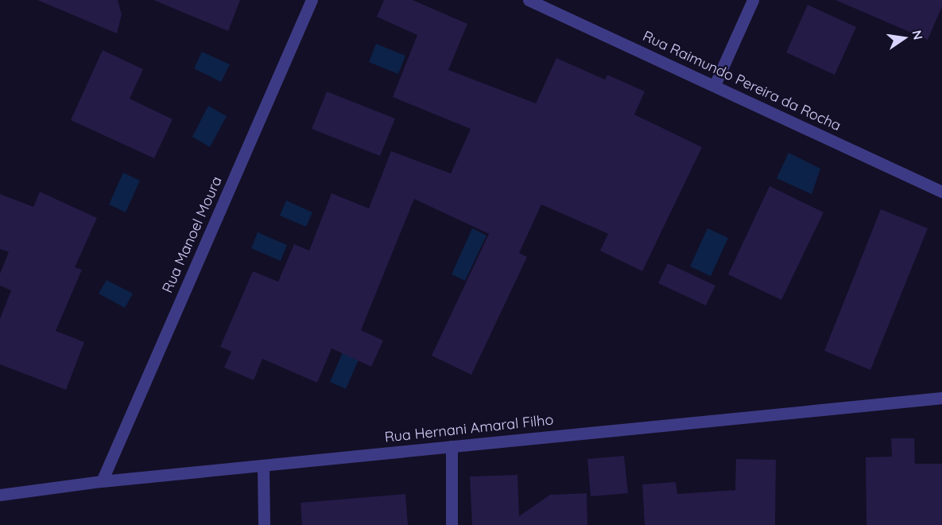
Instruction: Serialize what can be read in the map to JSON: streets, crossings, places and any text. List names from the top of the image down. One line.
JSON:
{"streets":{"street":["Rua Raimundo Pereira da Rocha","Rua Manoel Moura","Rua Hernani Amaral Filho"]},"crossings":[["Rua Manoel Moura","Rua Hernani Amaral Filho"]],"north":"right"}
